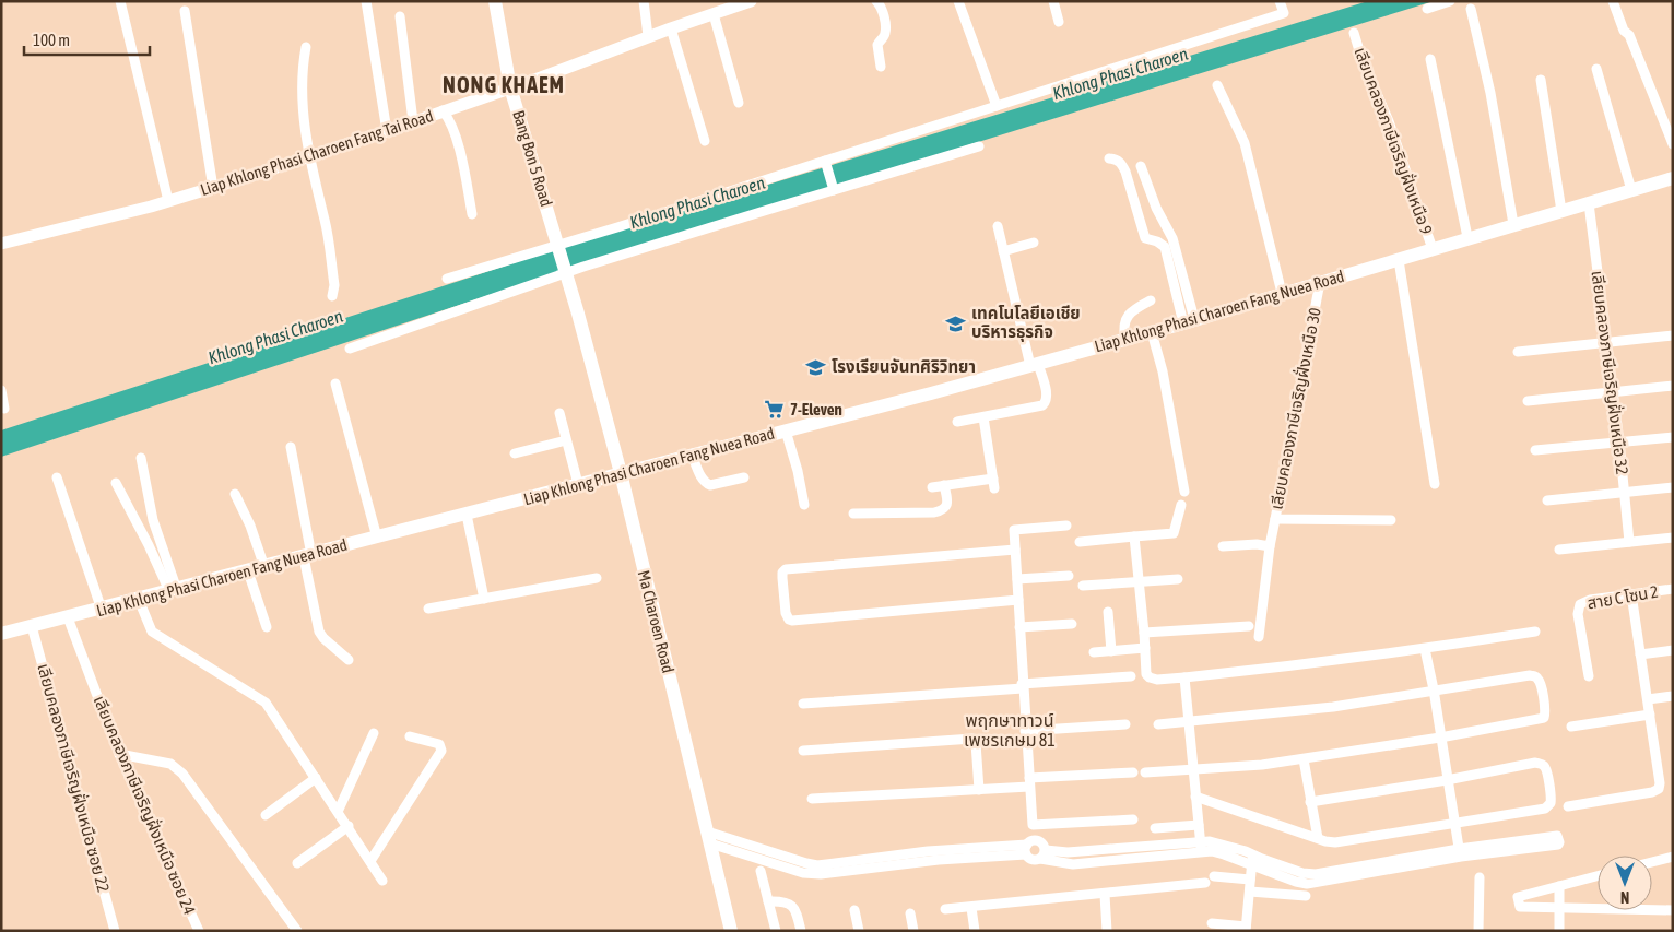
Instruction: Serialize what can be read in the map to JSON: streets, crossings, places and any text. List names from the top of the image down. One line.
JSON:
{"streets":{"main road":["Bang Bon 5 Road","Liap Khlong Phasi Charoen Fang Nuea Road","Ma Charoen Road"],"street":["เลียบคลองภาษีเจริญฝั่งเหนือ 9","Liap Khlong Phasi Charoen Fang Tai Road","เลียบคลองภาษีเจริญฝั่งเหนือ 32","เลียบคลองภาษีเจริญฝั่งเหนือ 30","สาย C โซน 2","เลียบคลองภาษีเจริญฝั่งเหนือ ซอย 22","เลียบคลองภาษีเจริญฝั่งเหนือ ซอย 24"]},"crossings":[["เลียบคลองภาษีเจริญฝั่งเหนือ 9","Liap Khlong Phasi Charoen Fang Nuea Road"],["Liap Khlong Phasi Charoen Fang Tai Road","Bang Bon 5 Road"],["Bang Bon 5 Road","Ma Charoen Road"],["Liap Khlong Phasi Charoen Fang Nuea Road","เลียบคลองภาษีเจริญฝั่งเหนือ 32"],["Liap Khlong Phasi Charoen Fang Nuea Road","เลียบคลองภาษีเจริญฝั่งเหนือ 30"],["Liap Khlong Phasi Charoen Fang Nuea Road","Ma Charoen Road"],["Liap Khlong Phasi Charoen Fang Nuea Road","เลียบคลองภาษีเจริญฝั่งเหนือ ซอย 22"],["Liap Khlong Phasi Charoen Fang Nuea Road","เลียบคลองภาษีเจริญฝั่งเหนือ ซอย 24"]],"districts":["NONG KHAEM","พฤกษาทาวน์ เพชรเกษม 81"],"water":["Khlong Phasi Charoen"],"places":{"school or university":["เทคโนโลยีเอเชีย บริหารธุรกิจ","โรงเรียนจันทศิริวิทยา"],"supermarket":["7-Eleven"]},"scale_bar":"100 m","north":"bottom"}
